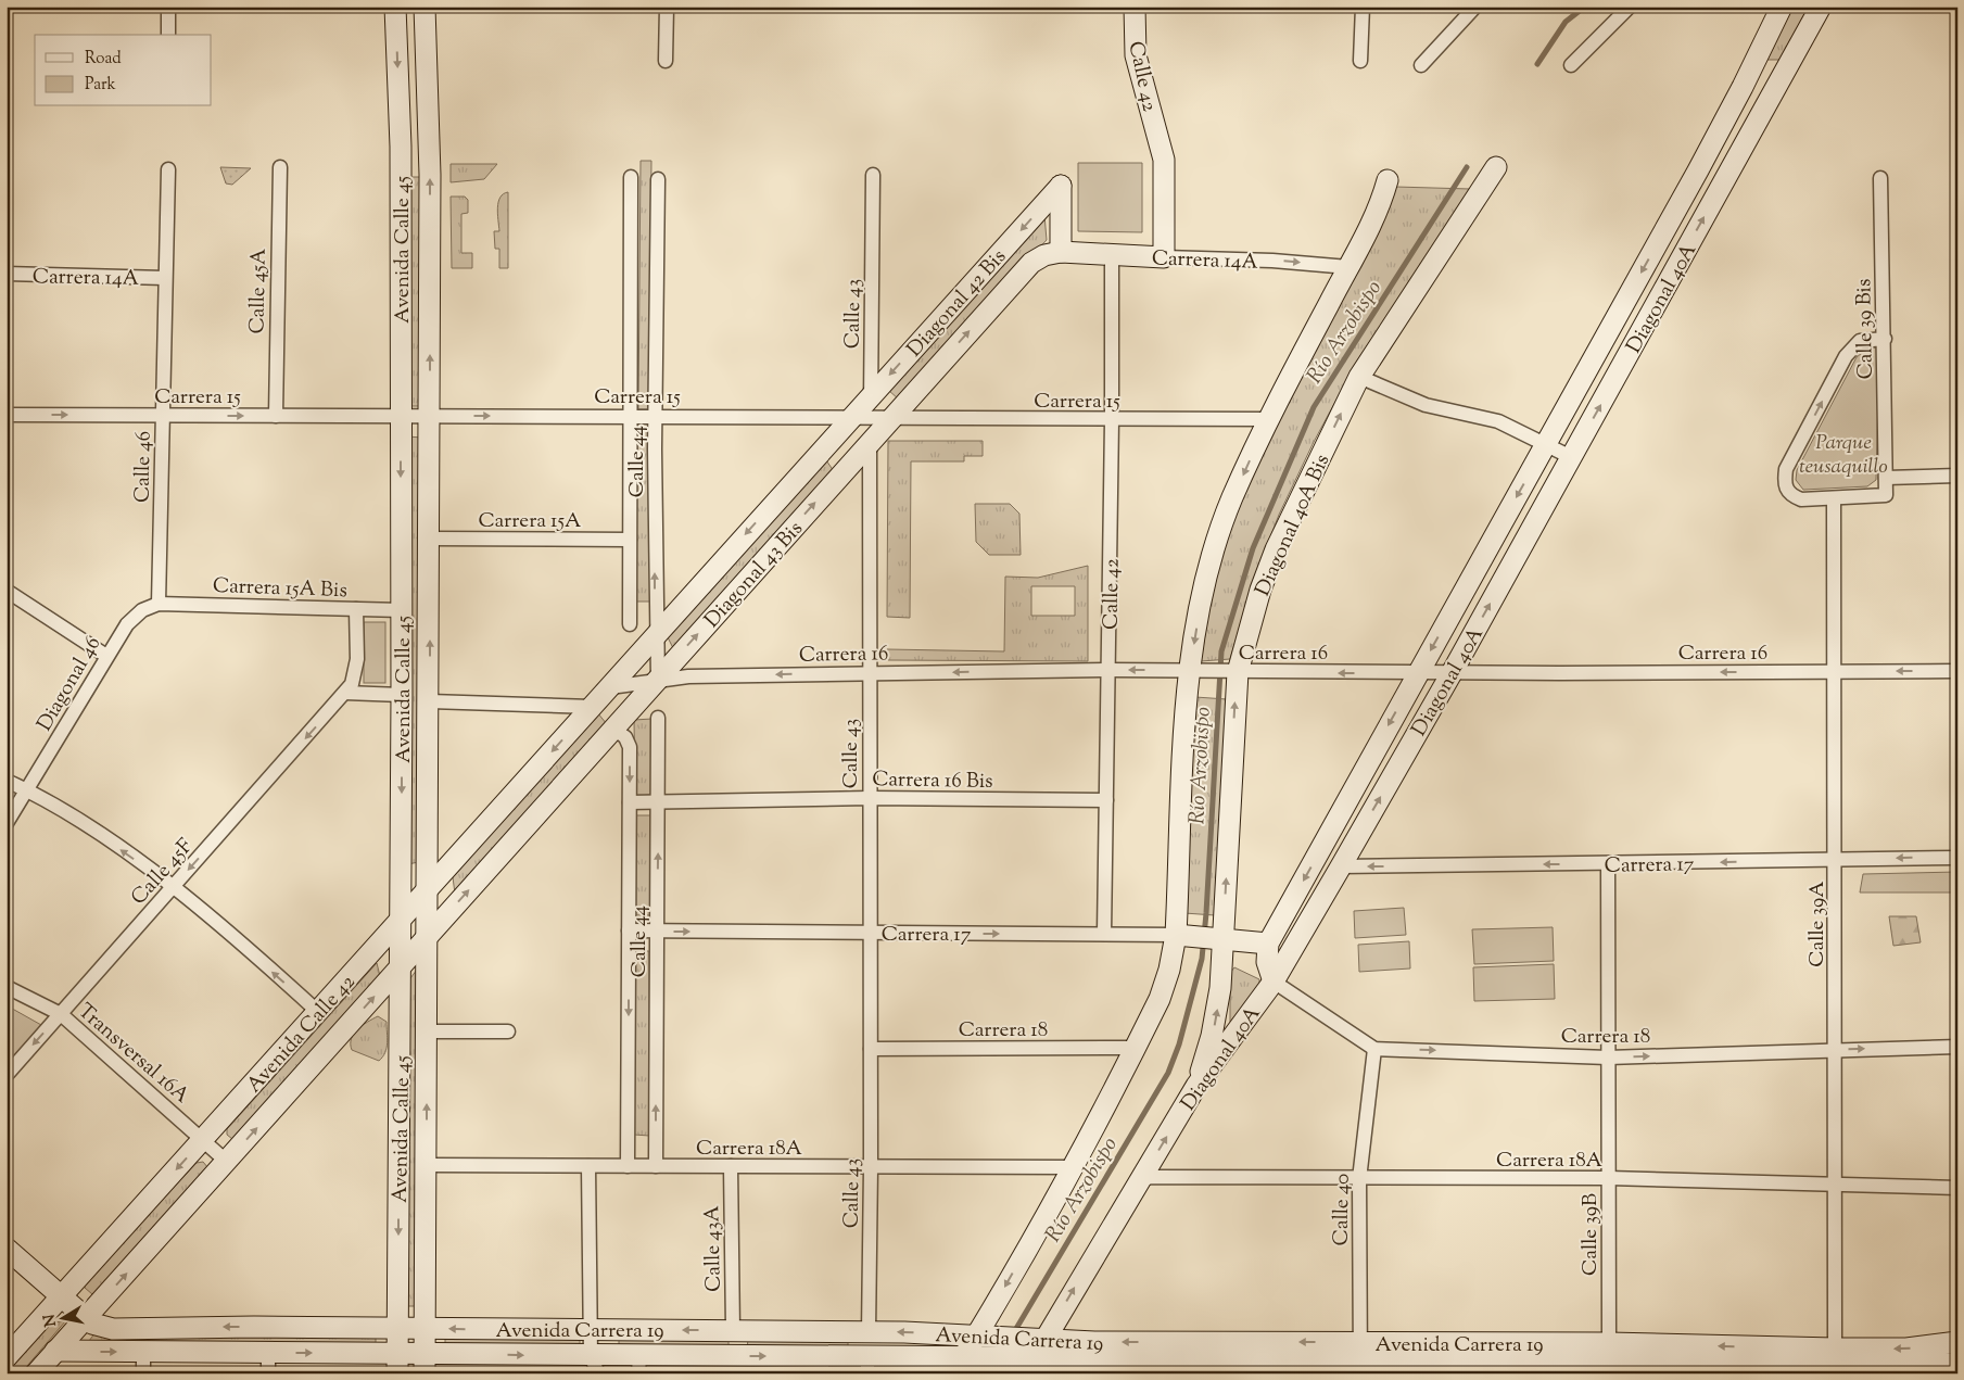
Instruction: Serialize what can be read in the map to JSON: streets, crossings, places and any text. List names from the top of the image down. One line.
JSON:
{"streets":{"street":["Calle 42","Avenida Calle 45","Carrera 14A","Calle 45A","Diagonal 40A","Diagonal 42 Bis","Calle 43","Calle 39 Bis","Carrera 15","Calle 44","Calle 46","Carrera 15A","Diagonal 40A Bis","Diagonal 43 Bis","Carrera 15A Bis","Carrera 16","Diagonal 46","Carrera 16 Bis","Carrera 17","Calle 45F","Calle 39A","Carrera 18","Avenida Calle 42","Transversal 16A","Carrera 18A","Calle 40","Calle 39B","Calle 43A","Avenida Carrera 19"]},"crossings":[["Calle 42","Carrera 14A"],["Calle 42","Carrera 15"],["Calle 42","Carrera 16"],["Calle 42","Carrera 16 Bis"],["Calle 42","Carrera 17"],["Avenida Calle 45","Carrera 15"],["Avenida Calle 45","Carrera 15A"],["Avenida Calle 45","Carrera 15A Bis"],["Avenida Calle 45","Avenida Calle 42"],["Avenida Calle 45","Carrera 18A"],["Avenida Calle 45","Avenida Carrera 19"],["Carrera 14A","Diagonal 42 Bis"],["Carrera 14A","Calle 46"],["Calle 45A","Carrera 15"],["Diagonal 40A","Diagonal 40A Bis"],["Diagonal 40A","Carrera 16"],["Diagonal 40A","Carrera 17"],["Diagonal 40A","Carrera 18A"],["Diagonal 40A","Avenida Carrera 19"],["Diagonal 42 Bis","Calle 43"],["Diagonal 42 Bis","Carrera 15"],["Diagonal 42 Bis","Diagonal 43 Bis"],["Calle 43","Carrera 15"],["Calle 43","Diagonal 43 Bis"],["Calle 43","Carrera 16"],["Calle 43","Carrera 16 Bis"],["Calle 43","Carrera 17"],["Calle 43","Carrera 18"],["Calle 43","Carrera 18A"],["Calle 43","Avenida Carrera 19"],["Carrera 15","Calle 44"],["Carrera 15","Calle 46"],["Carrera 15","Diagonal 43 Bis"],["Calle 44","Carrera 15A"],["Calle 44","Diagonal 43 Bis"],["Calle 44","Carrera 16"],["Calle 44","Carrera 16 Bis"],["Calle 44","Carrera 17"],["Calle 44","Avenida Calle 42"],["Calle 44","Carrera 18A"],["Calle 46","Carrera 15A Bis"],["Calle 46","Diagonal 46"],["Diagonal 40A Bis","Carrera 16"],["Diagonal 40A Bis","Carrera 17"],["Diagonal 43 Bis","Carrera 16"],["Diagonal 43 Bis","Avenida Calle 42"],["Carrera 15A Bis","Diagonal 46"],["Carrera 15A Bis","Calle 45F"],["Carrera 16","Calle 39A"],["Carrera 17","Calle 39A"],["Carrera 17","Calle 39B"],["Calle 45F","Transversal 16A"],["Calle 39A","Carrera 18"],["Calle 39A","Carrera 18A"],["Calle 39A","Avenida Carrera 19"],["Carrera 18","Calle 40"],["Carrera 18","Calle 39B"],["Avenida Calle 42","Transversal 16A"],["Avenida Calle 42","Avenida Carrera 19"],["Carrera 18A","Calle 40"],["Carrera 18A","Calle 39B"],["Carrera 18A","Calle 43A"],["Calle 40","Avenida Carrera 19"],["Calle 39B","Avenida Carrera 19"],["Calle 43A","Avenida Carrera 19"]],"one_way":["Carrera 14A","Carrera 15","Carrera 16","Calle 45F","Carrera 18"],"water":["Río Arzobispo"],"parks":["Parque teusaquillo"],"legend":["Road","Park"],"north":"left"}
